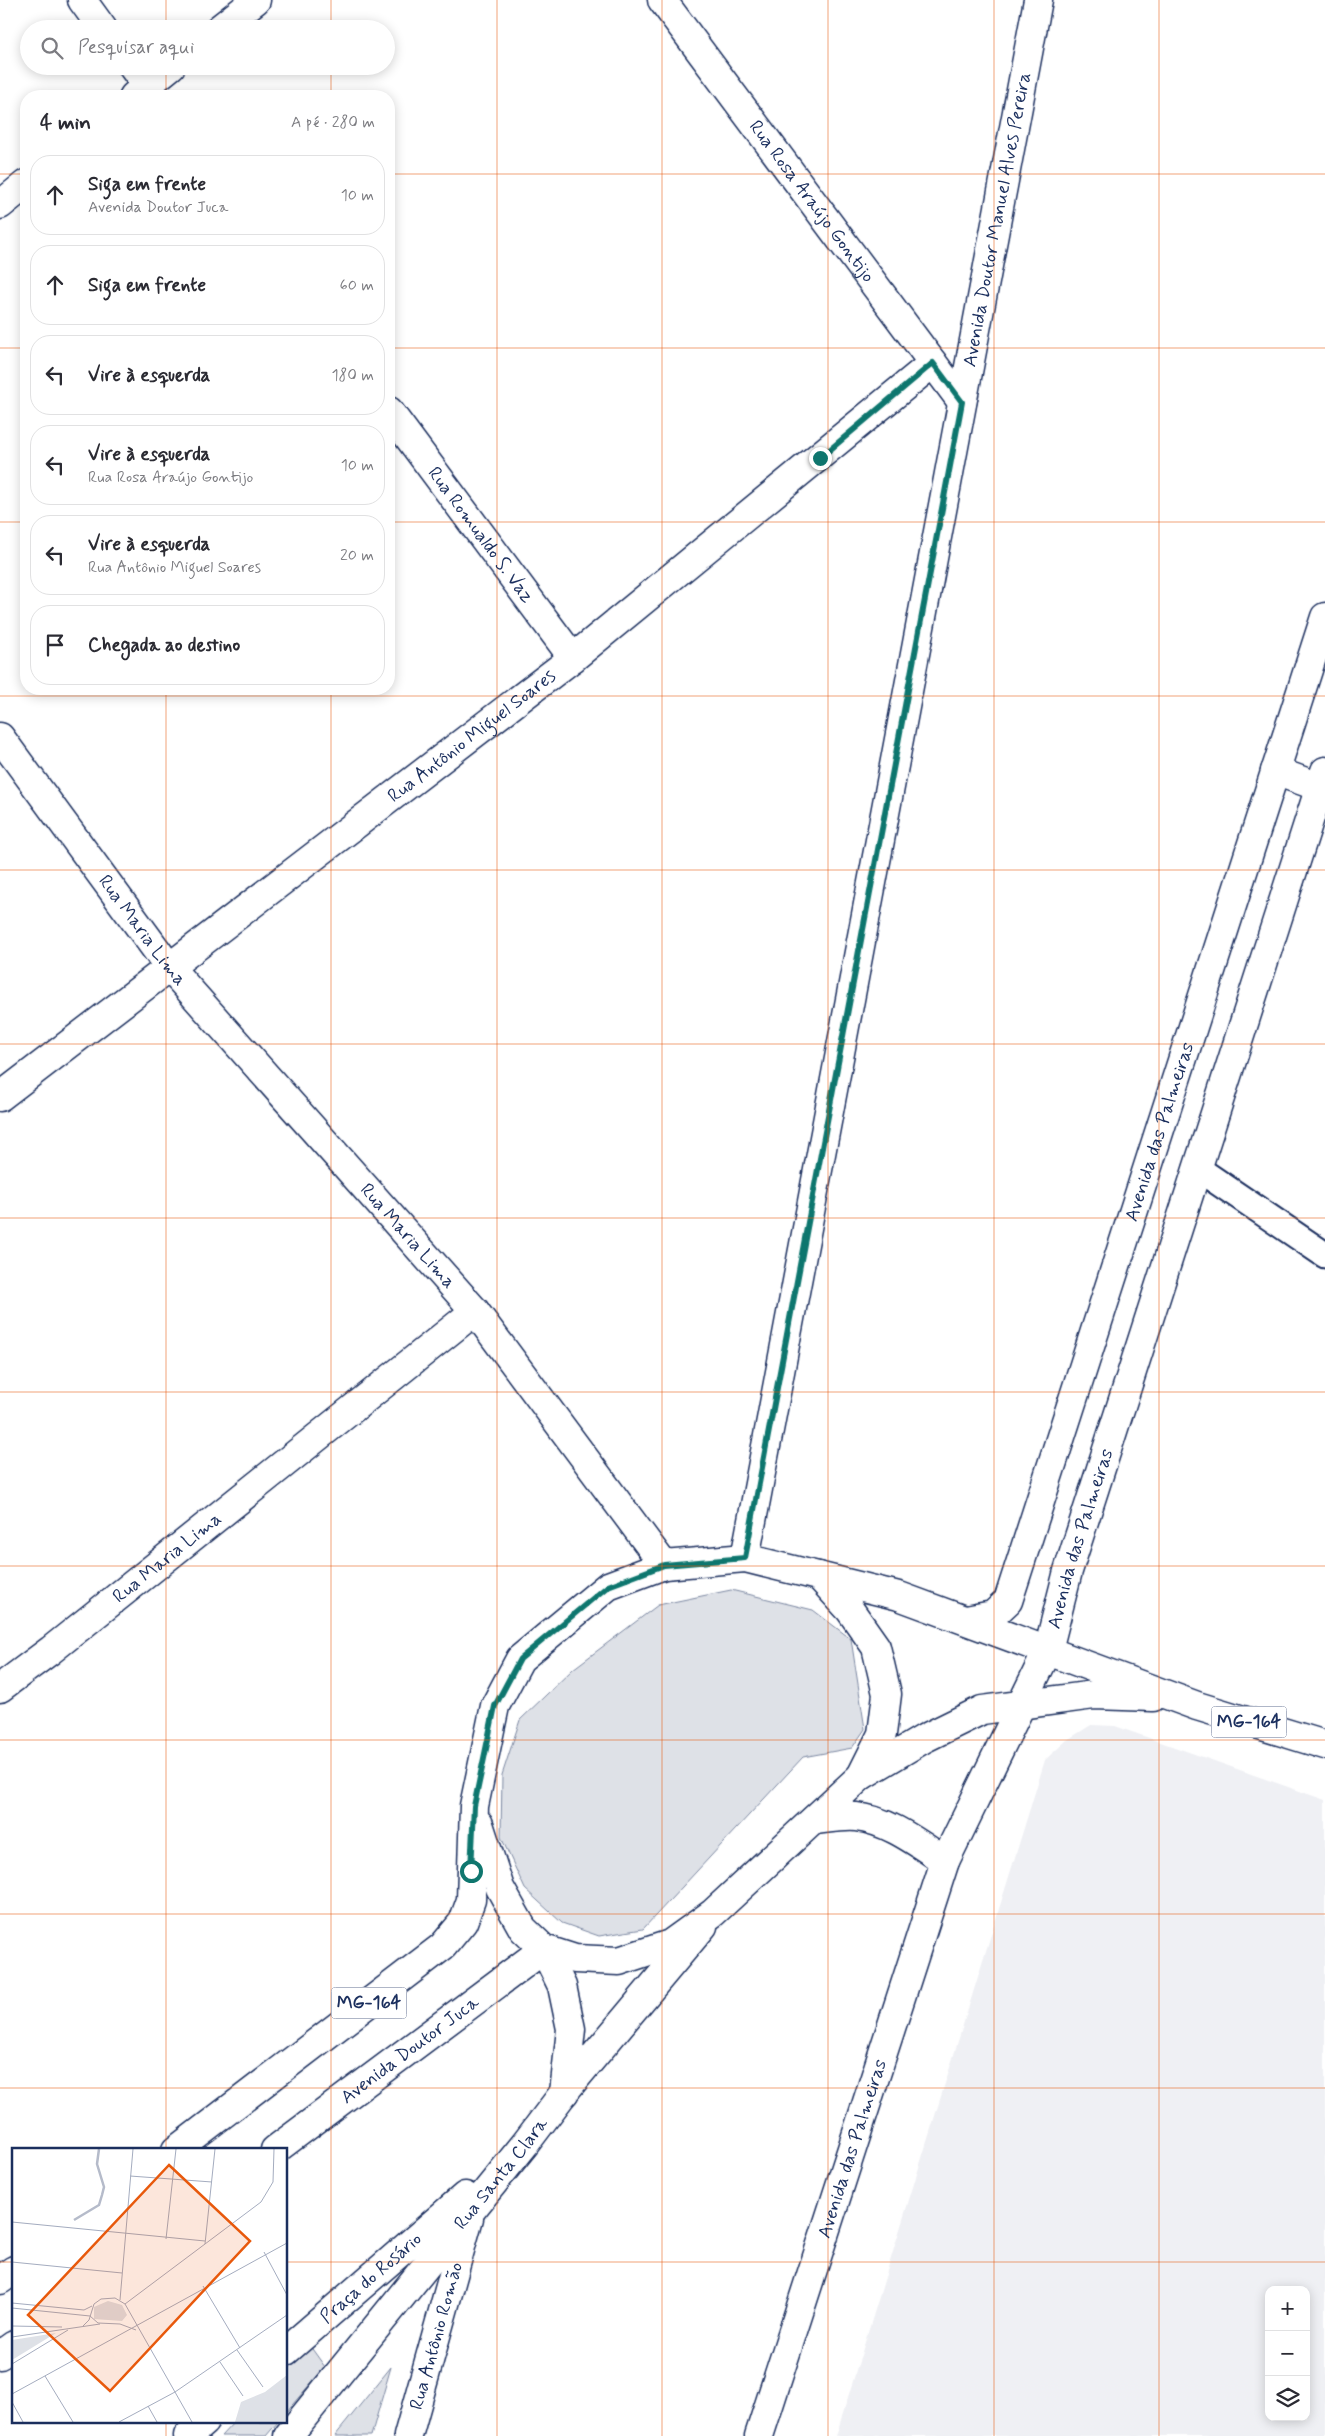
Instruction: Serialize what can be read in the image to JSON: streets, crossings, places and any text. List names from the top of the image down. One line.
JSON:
{"streets":{"street":["Rua Rosa Araújo Gontijo","Avenida Doutor Manuel Alves Pereira","Rua Romualdo S. Vaz","Rua Antônio Miguel Soares","Rua Maria Lima","Avenida das Palmeiras","MG-164","Avenida Doutor Juca","Rua Santa Clara","Praça do Rosário","Rua Antônio Romão"]},"crossings":[["Rua Rosa Araújo Gontijo","Avenida Doutor Manuel Alves Pereira"],["Rua Rosa Araújo Gontijo","Rua Antônio Miguel Soares"],["Avenida Doutor Manuel Alves Pereira","MG-164"],["Rua Romualdo S. Vaz","Rua Antônio Miguel Soares"],["Rua Antônio Miguel Soares","Rua Maria Lima"],["Avenida das Palmeiras","MG-164"],["Rua Santa Clara","Praça do Rosário"],["Rua Santa Clara","Rua Antônio Romão"]],"page":{"search":"Pesquisar aqui","heading":["4 min","A pé · 280 m"],"list":[["Siga em frente","Avenida Doutor Juca","10 m"],["Siga em frente","60 m"],["Vire à esquerda","180 m"],["Vire à esquerda","Rua Rosa Araújo Gontijo","10 m"],["Vire à esquerda","Rua Antônio Miguel Soares","20 m"],"Chegada ao destino"],"map_buttons":["+","−"]}}
